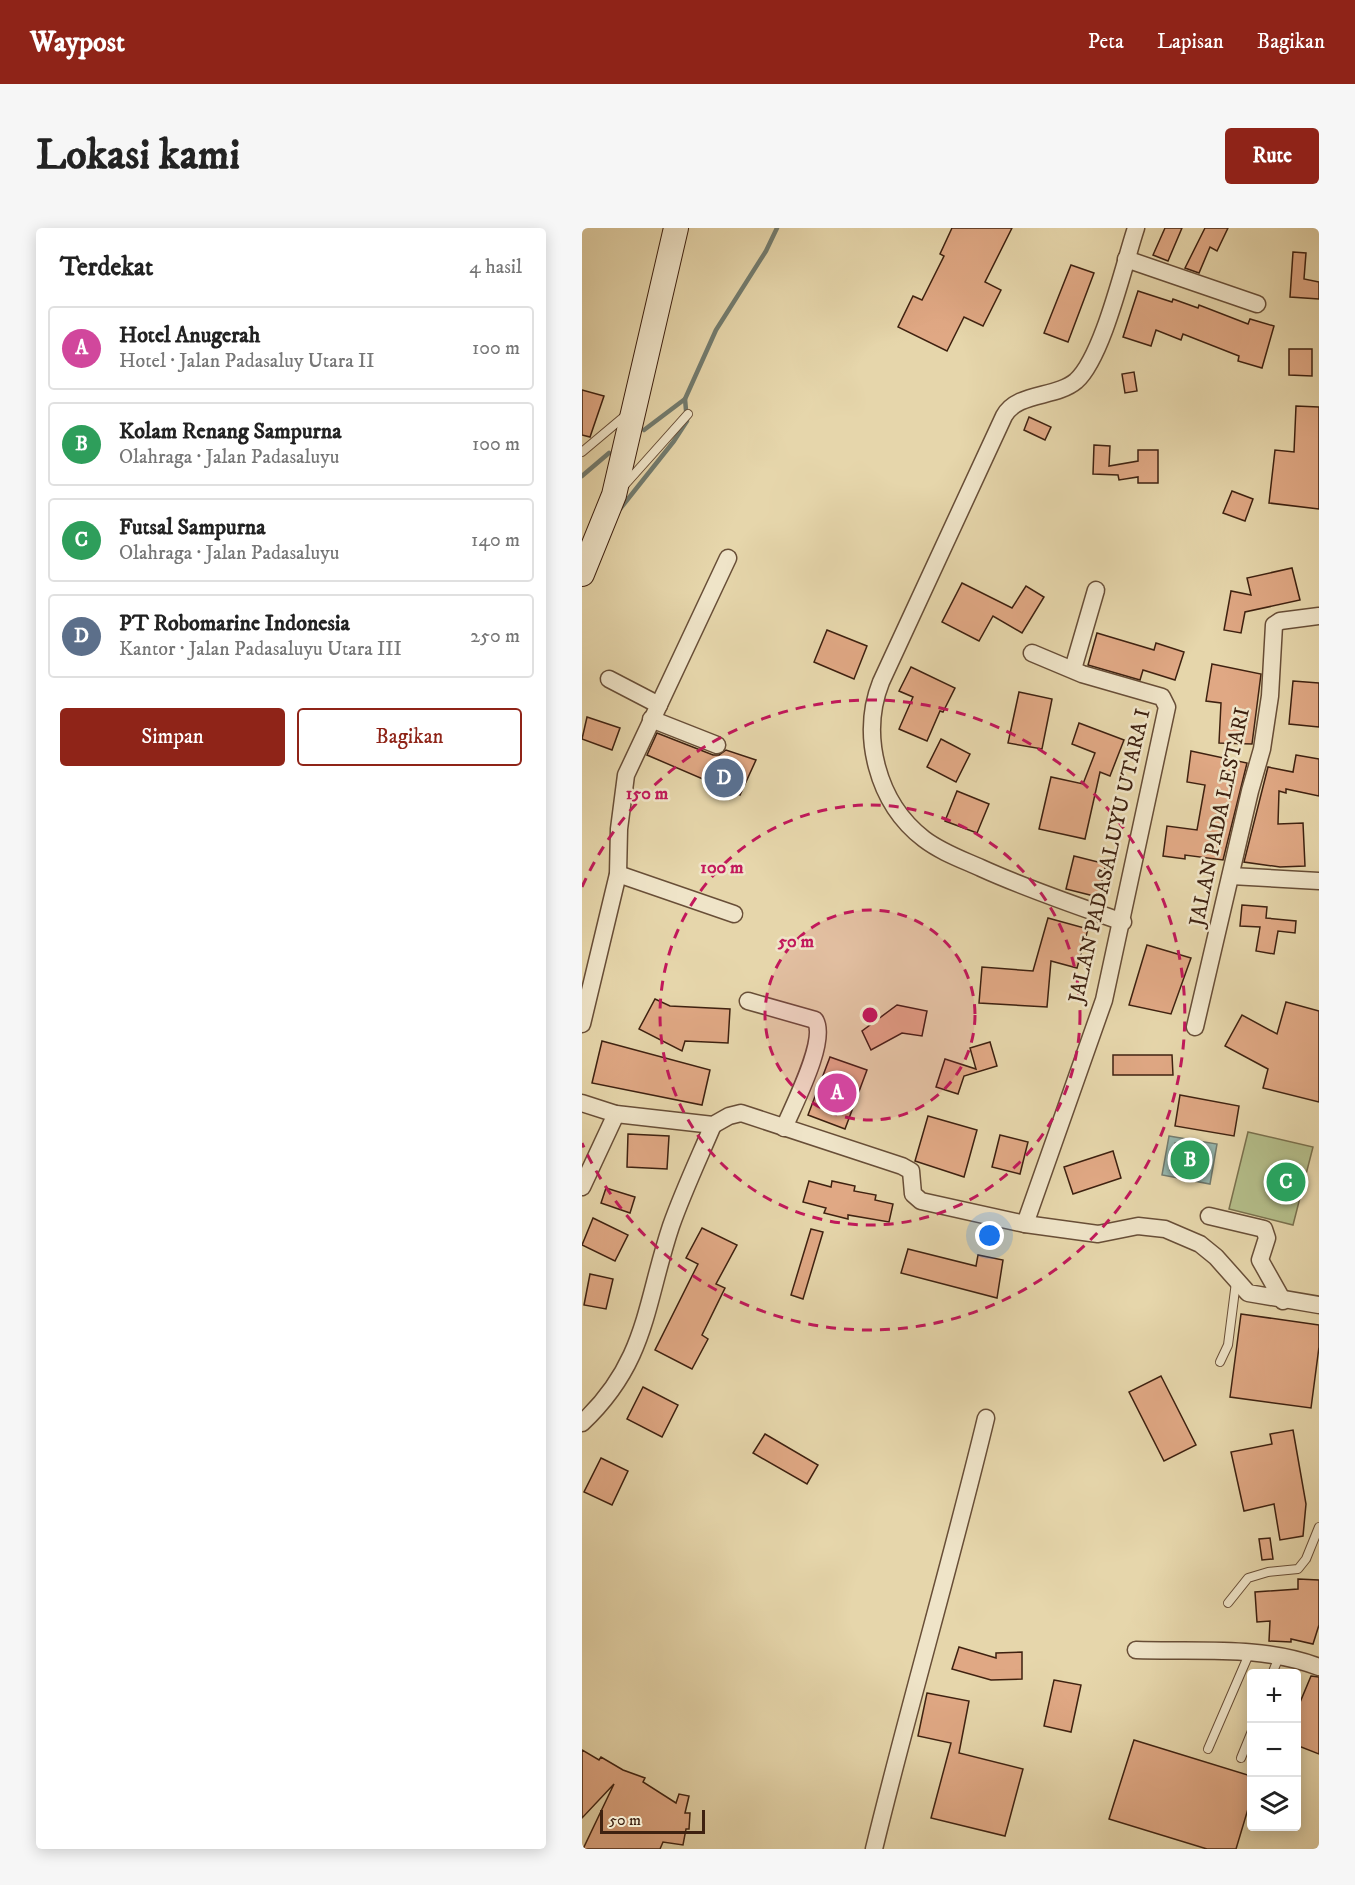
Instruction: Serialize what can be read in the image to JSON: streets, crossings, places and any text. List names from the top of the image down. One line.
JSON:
{"streets":{"street":["JALAN PADA LESTARI","JALAN PADASALUYU UTARA I"]},"scale_bar":"50 m","page":{"header":"Waypost","nav":["Peta","Lapisan","Bagikan"],"buttons":["Rute",["Simpan","Bagikan"]],"title":"Lokasi kami","heading":["Terdekat","4 hasil"],"list":[{"mark":"A","name":"Hotel Anugerah","note":"Hotel · Jalan Padasaluy Utara II","value":"100 m"},{"mark":"B","name":"Kolam Renang Sampurna","note":"Olahraga · Jalan Padasaluyu","value":"100 m"},{"mark":"C","name":"Futsal Sampurna","note":"Olahraga · Jalan Padasaluyu","value":"140 m"},{"mark":"D","name":"PT Robomarine Indonesia","note":"Kantor · Jalan Padasaluyu Utara III","value":"250 m"}],"pins":["D","A","B","C"],"map_buttons":["+","−"],"scale":"50 m"},"rings":["150 m","100 m","50 m"]}
